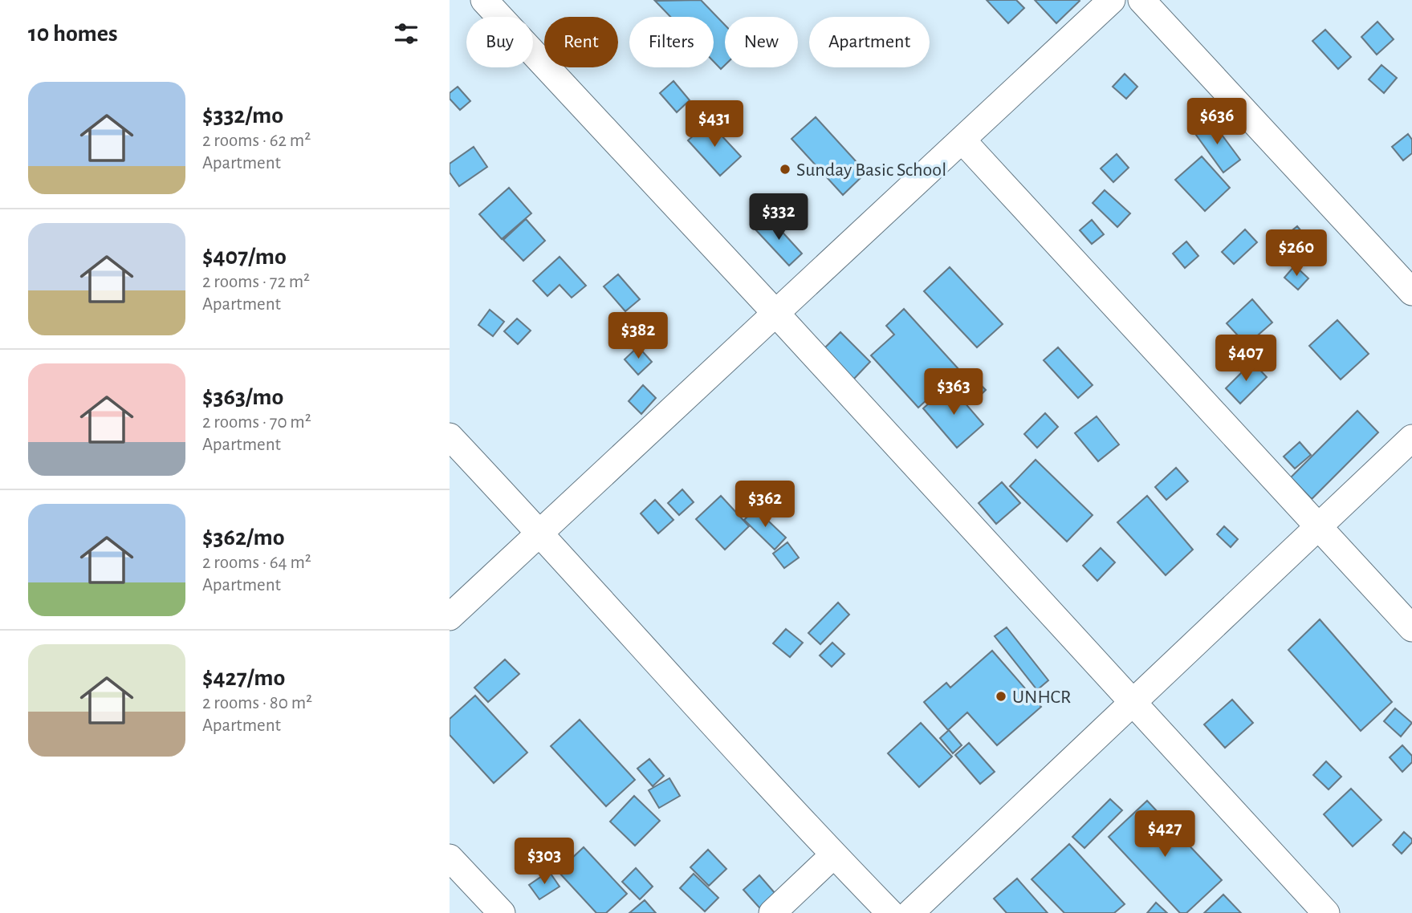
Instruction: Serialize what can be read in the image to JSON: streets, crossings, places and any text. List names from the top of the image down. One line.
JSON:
{"places":["Sunday Basic School","UNHCR"],"page":{"heading":"10 homes","chip":["Buy","Rent","Filters","New","Apartment"],"list":[{"name":"$332/mo","note":"2 rooms · 62 m² · Apartment"},{"name":"$407/mo","note":"2 rooms · 72 m² · Apartment"},{"name":"$363/mo","note":"2 rooms · 70 m² · Apartment"},{"name":"$362/mo","note":"2 rooms · 64 m² · Apartment"},{"name":"$427/mo","note":"2 rooms · 80 m² · Apartment"}],"price":["$636","$431","$332","$260","$382","$407","$363","$362","$427","$303"]}}
